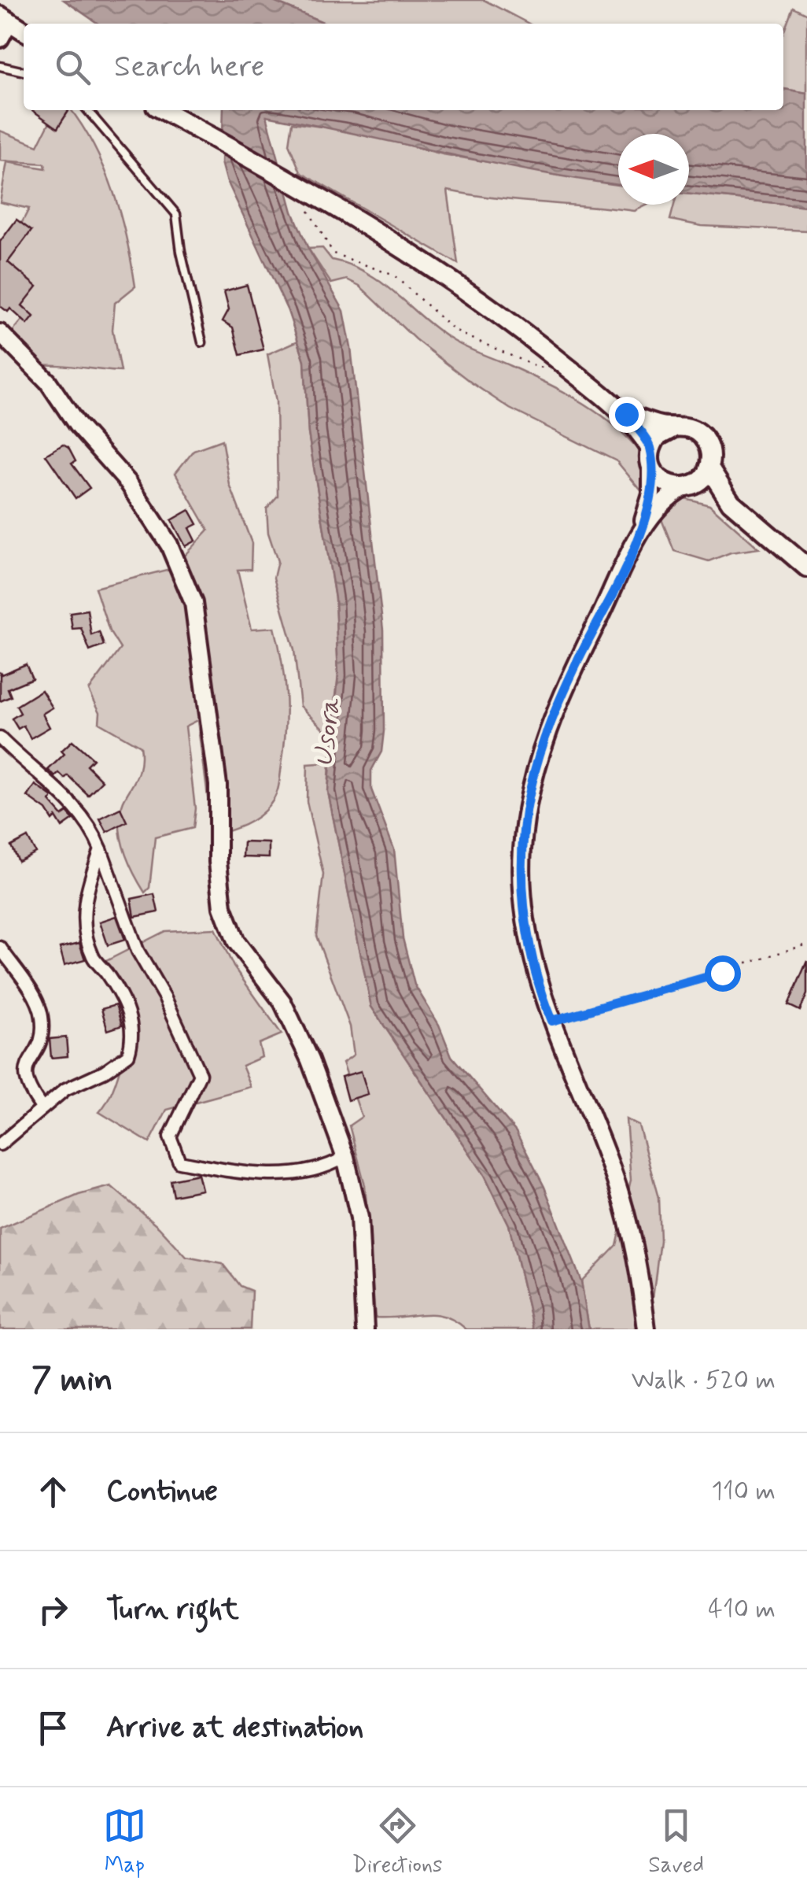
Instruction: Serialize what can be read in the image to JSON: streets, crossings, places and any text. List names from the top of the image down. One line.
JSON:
{"water":["Usora"],"north":"left","page":{"search":"Search here","heading":["7 min","Walk · 520 m"],"list":[["Continue","110 m"],["Turn right","410 m"],"Arrive at destination"],"nav":["Map","Directions","Saved"]}}
